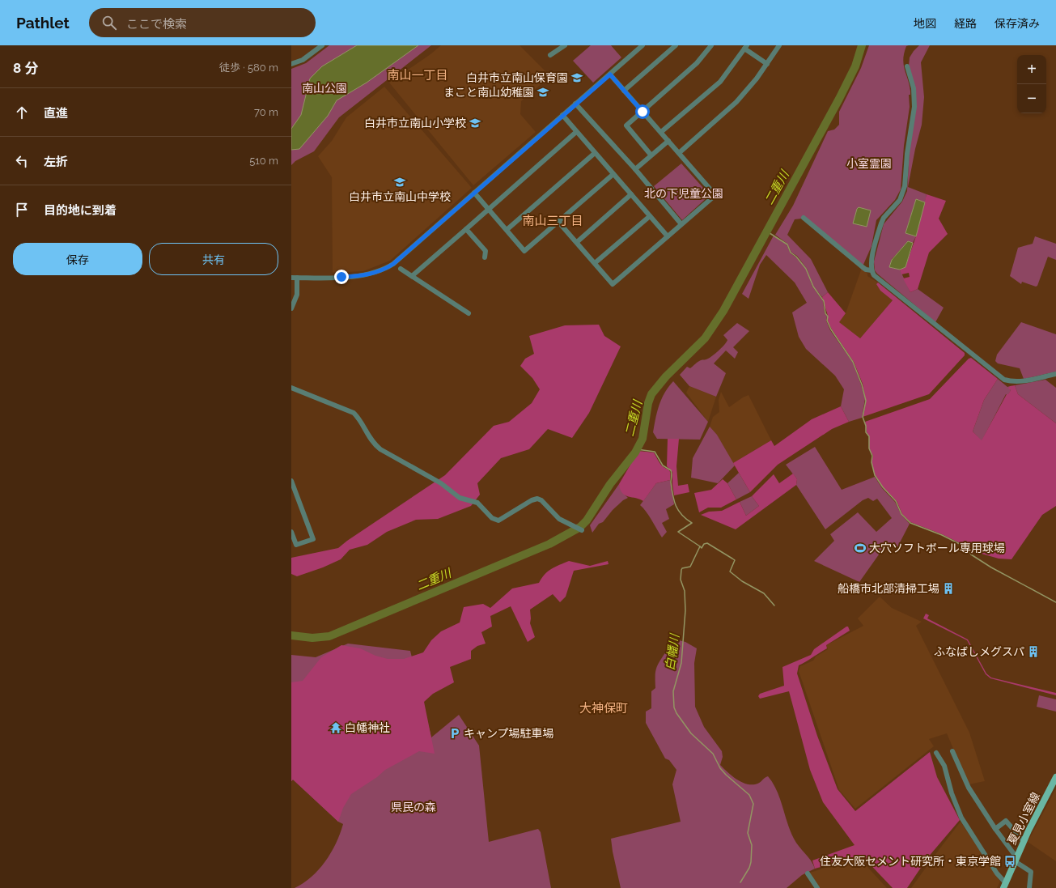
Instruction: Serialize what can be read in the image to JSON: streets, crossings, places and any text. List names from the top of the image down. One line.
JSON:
{"streets":{"main road":["夏見小室線"]},"districts":["南山一丁目","南山三丁目","大神保町"],"water":["二重川","白幡川"],"parks":["南山公園","小室霊園","北の下児童公園","県民の森"],"places":{"school or university":["白井市立南山保育園","まこと南山幼稚園","白井市立南山小学校","白井市立南山中学校"],"sports":["大穴ソフトボール専用球場"],"building":["船橋市北部清掃工場","ふなばしメグスパ"],"temple":["白幡神社"],"parking":["キャンプ場駐車場"],"bus stop":["住友大阪セメント研究所・東京学館"]},"page":{"header":"Pathlet","search":"ここで検索","nav":["地図","経路","保存済み"],"heading":["8 分","徒歩 · 580 m"],"map_buttons":["+","−"],"list":[["直進","70 m"],["左折","510 m"],"目的地に到着"],"buttons":["保存","共有"]}}
